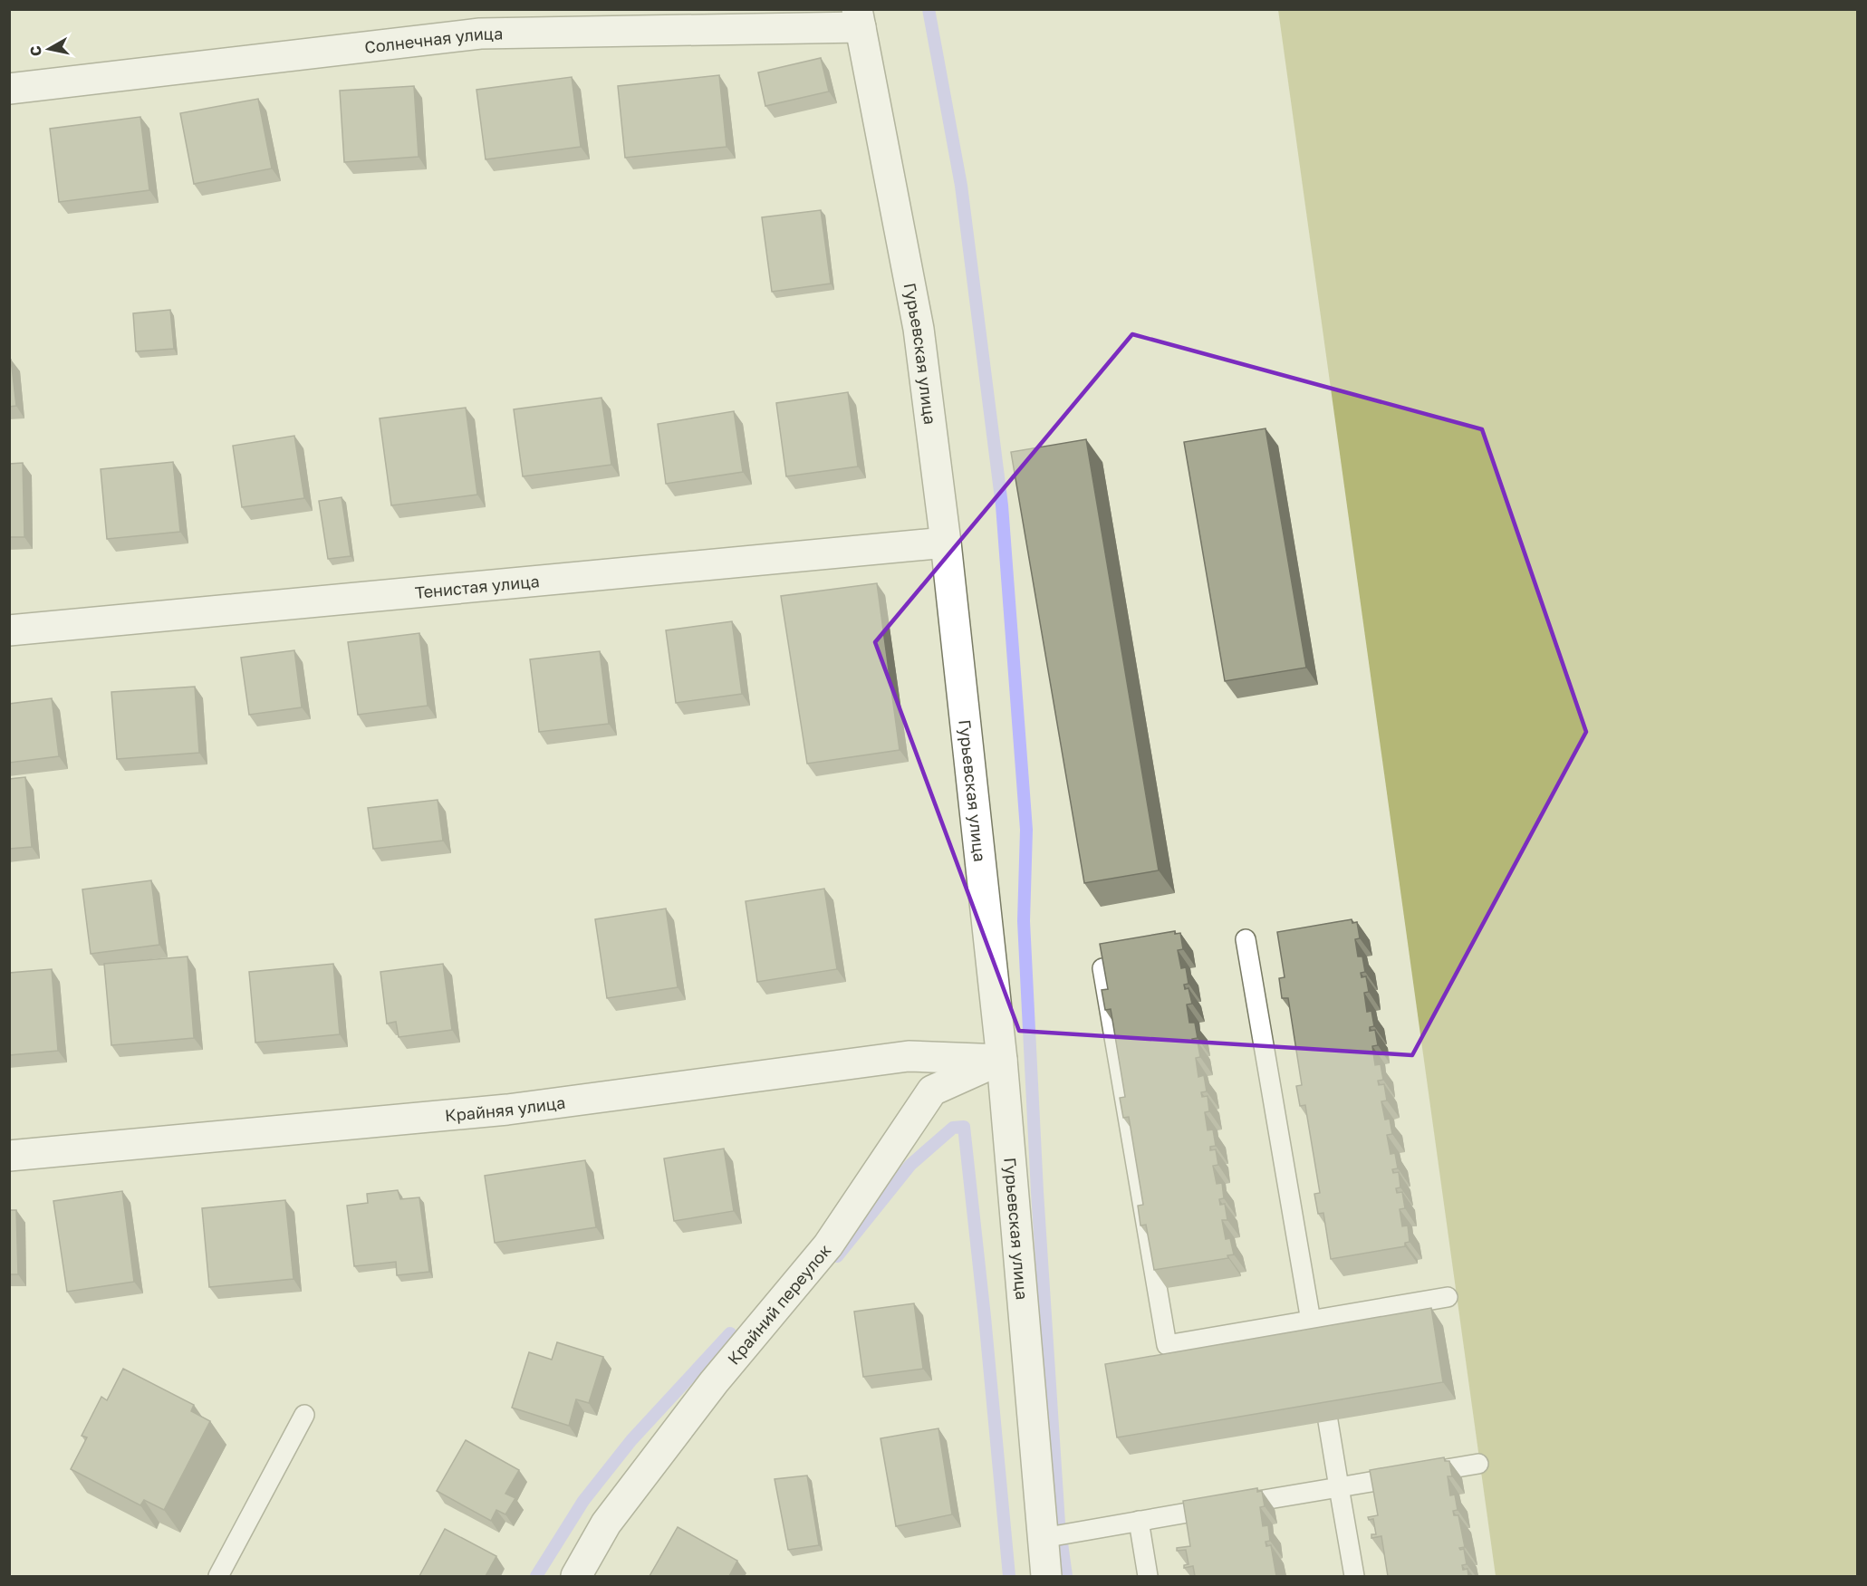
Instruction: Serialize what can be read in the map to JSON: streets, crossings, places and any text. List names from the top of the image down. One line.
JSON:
{"streets":{"street":["Солнечная улица","Гурьевская улица","Тенистая улица","Крайняя улица","Крайний переулок"]},"crossings":[["Солнечная улица","Гурьевская улица"],["Гурьевская улица","Тенистая улица"],["Гурьевская улица","Крайняя улица"],["Гурьевская улица","Крайний переулок"],["Крайняя улица","Крайний переулок"]],"north":"left"}
